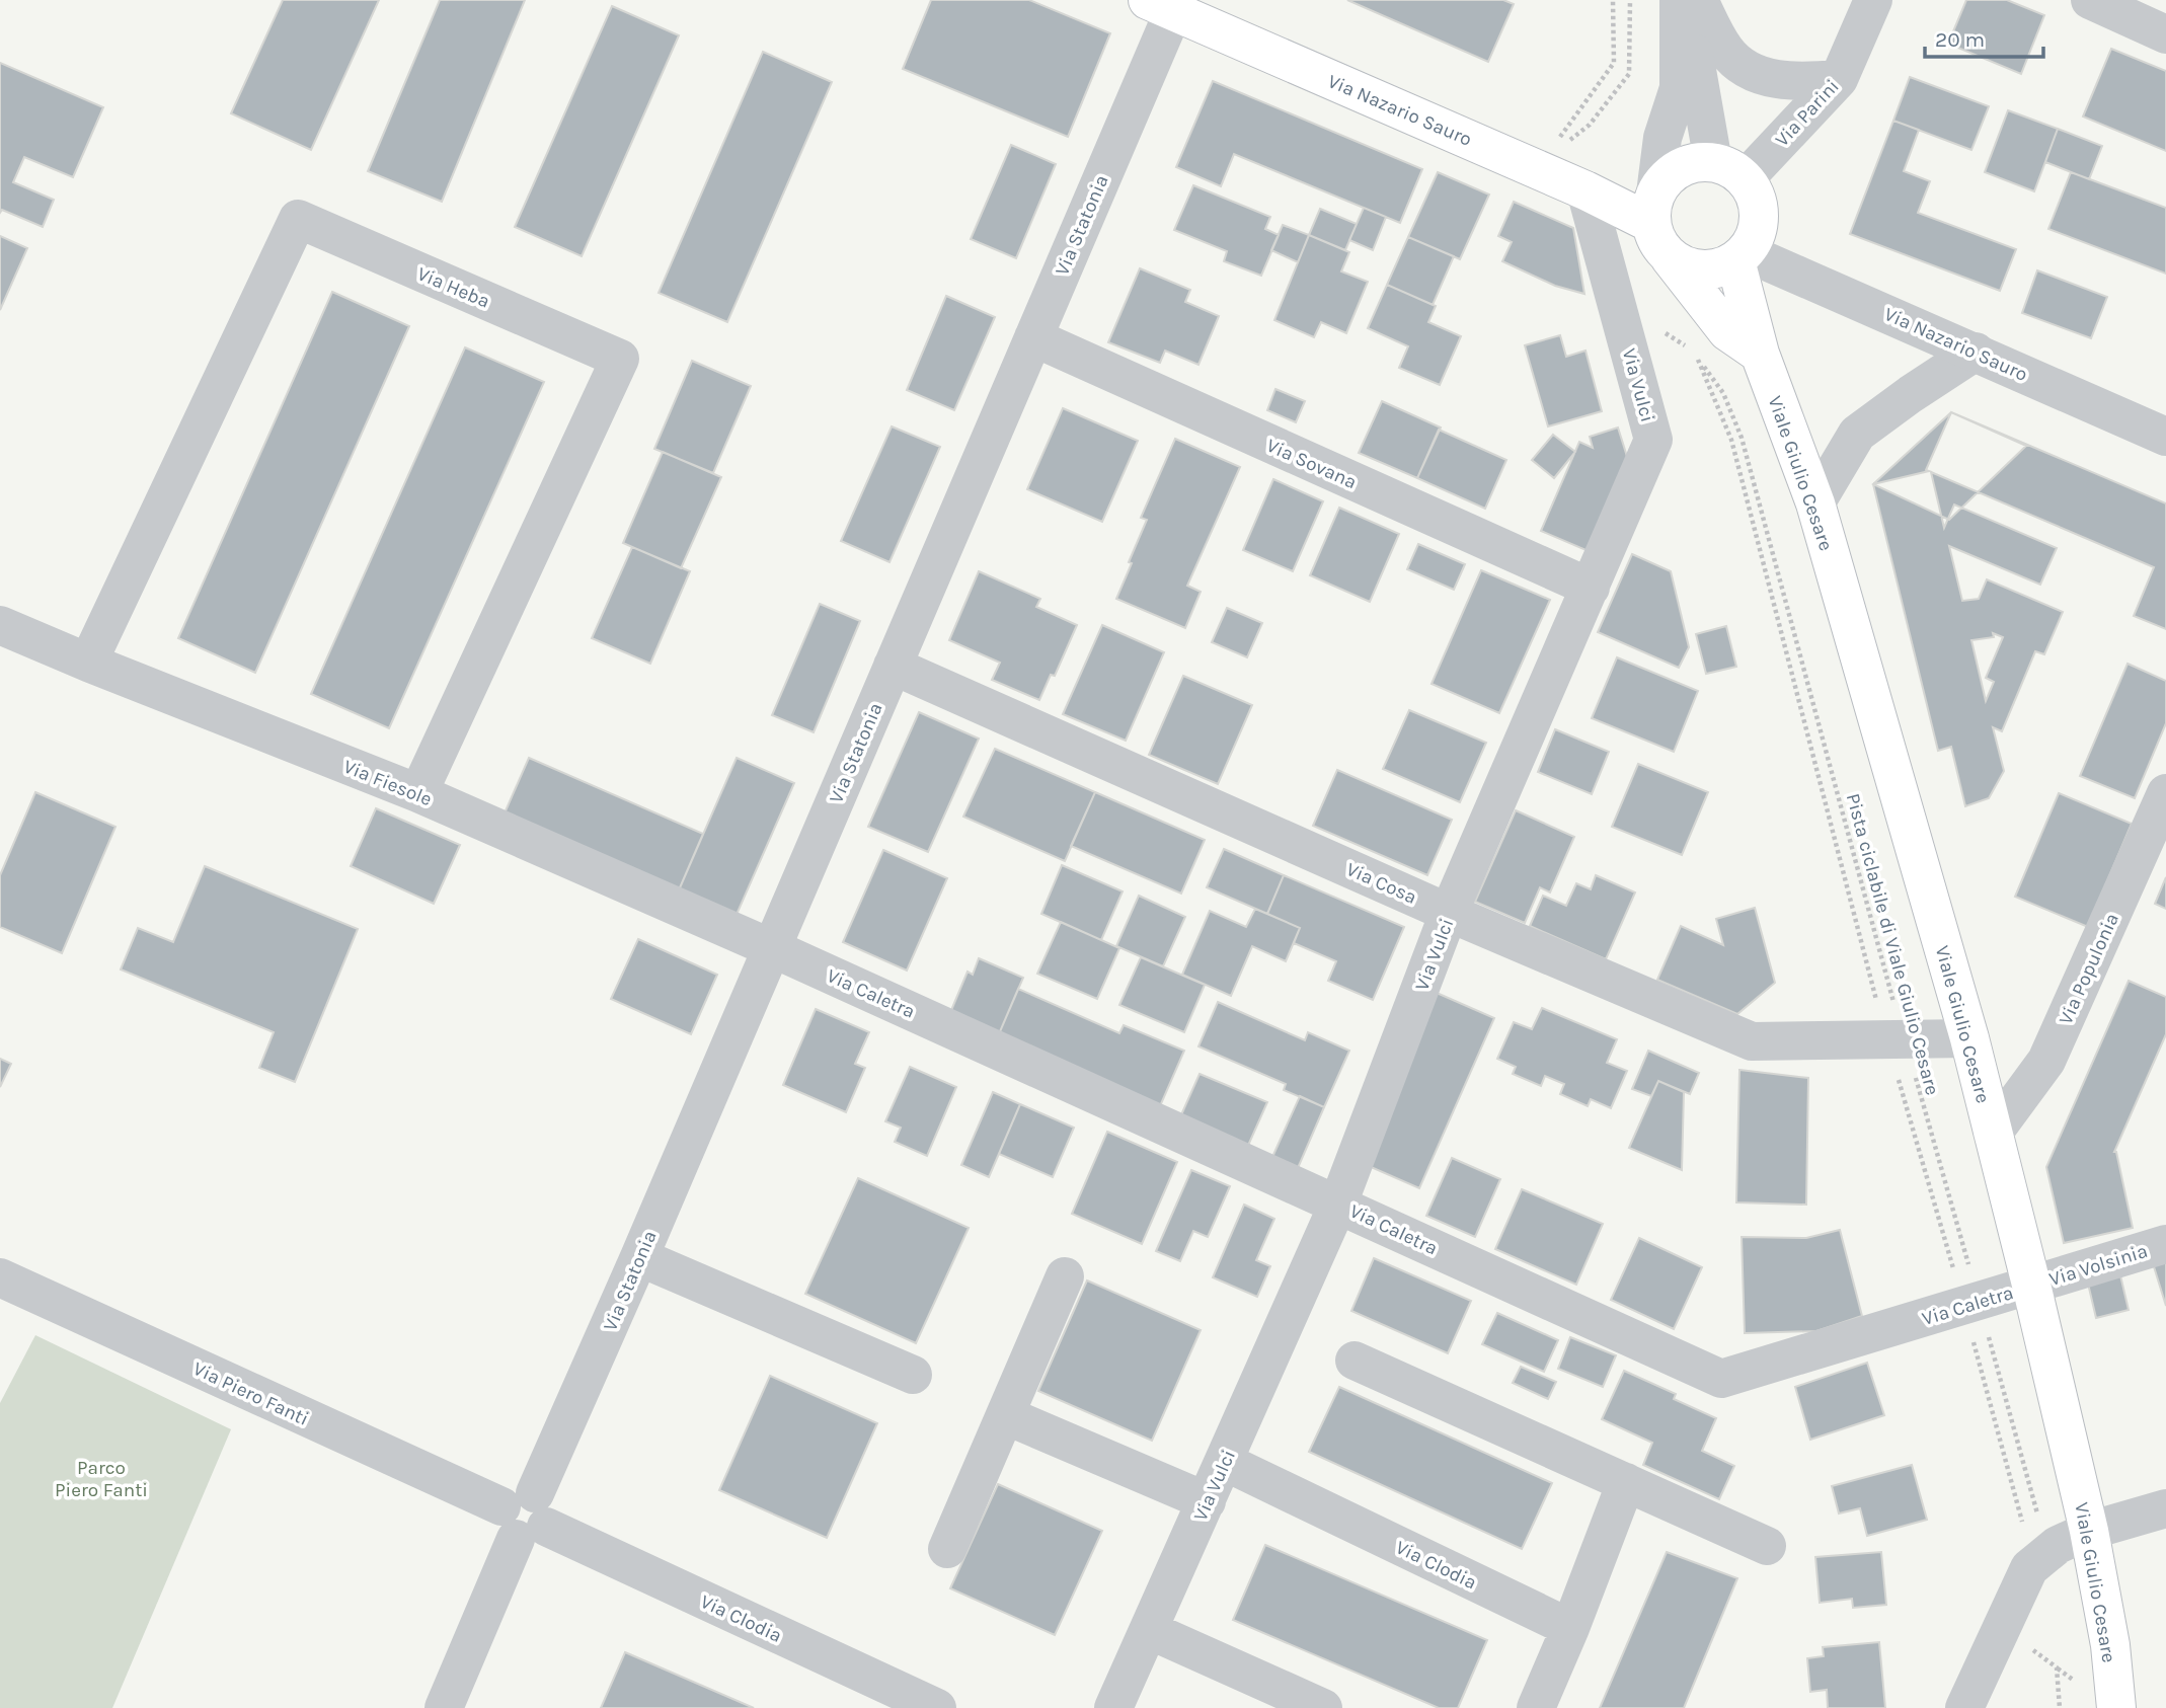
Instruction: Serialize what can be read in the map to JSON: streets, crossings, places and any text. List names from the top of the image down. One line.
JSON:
{"streets":{"main road":["Via Nazario Sauro","Viale Giulio Cesare"],"street":["Via Parini","Via Statonia","Via Heba","Via Vulci","Via Sovana","Via Fiesole","Via Cosa","Via Populonia","Via Caletra","Via Volsinia","Via Piero Fanti","Via Clodia"],"path":["Pista ciclabile di Viale Giulio Cesare"]},"crossings":[["Via Nazario Sauro","Via Parini"],["Via Nazario Sauro","Via Statonia"],["Via Nazario Sauro","Via Vulci"],["Via Nazario Sauro","Viale Giulio Cesare"],["Via Parini","Viale Giulio Cesare"],["Via Statonia","Via Sovana"],["Via Statonia","Via Fiesole"],["Via Statonia","Via Cosa"],["Via Statonia","Via Caletra"],["Via Statonia","Via Piero Fanti"],["Via Statonia","Via Clodia"],["Via Heba","Via Fiesole"],["Via Vulci","Via Sovana"],["Via Vulci","Via Cosa"],["Via Vulci","Via Caletra"],["Via Vulci","Via Clodia"],["Viale Giulio Cesare","Via Cosa"],["Viale Giulio Cesare","Via Populonia"],["Viale Giulio Cesare","Via Caletra"],["Viale Giulio Cesare","Via Volsinia"],["Via Fiesole","Via Caletra"],["Via Cosa","Pista ciclabile di Viale Giulio Cesare"],["Pista ciclabile di Viale Giulio Cesare","Via Caletra"],["Via Caletra","Via Volsinia"],["Via Piero Fanti","Via Clodia"]],"parks":["Parco Piero Fanti"],"scale_bar":"20 m"}
